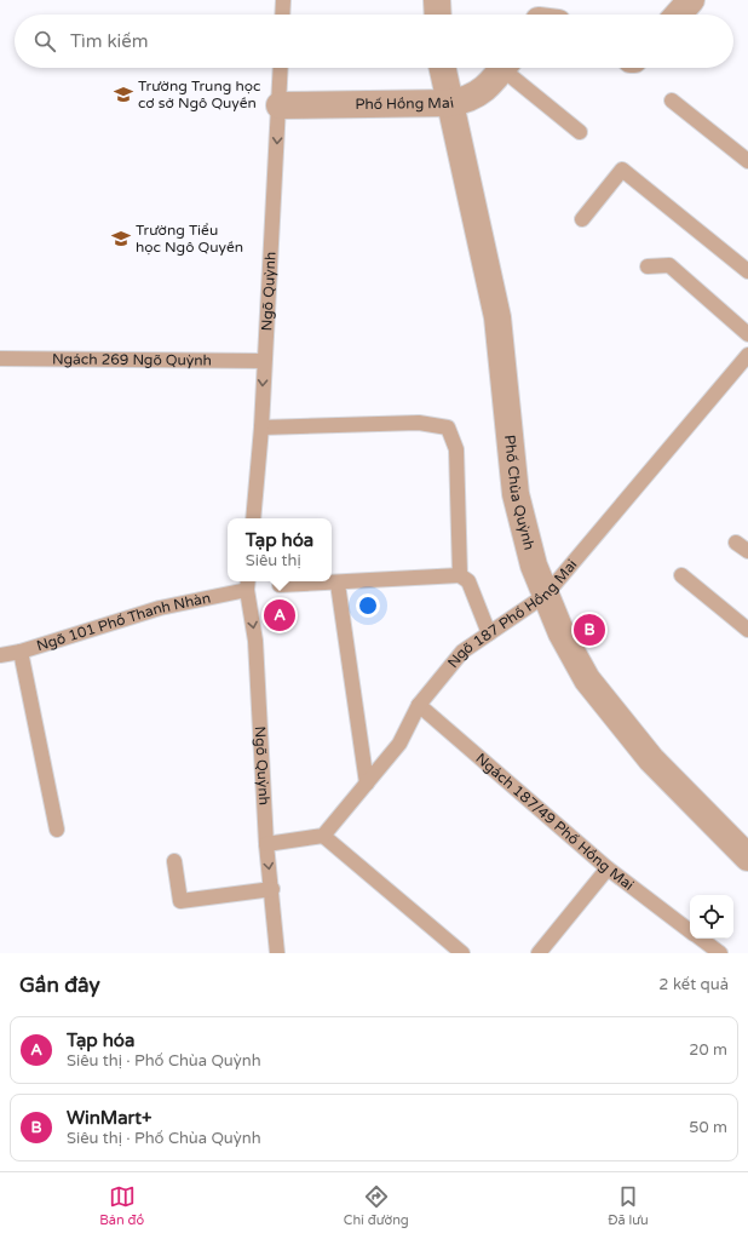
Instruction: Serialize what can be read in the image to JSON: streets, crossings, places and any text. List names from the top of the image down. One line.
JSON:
{"streets":{"street":["Phố Hồng Mai","Phố Chùa Quỳnh"],"lane":["Ngõ Quỳnh","Ngách 269 Ngõ Quỳnh","Ngõ 187 Phố Hồng Mai","Ngõ 101 Phố Thanh Nhàn","Ngách 187/49 Phố Hồng Mai"]},"crossings":[["Phố Hồng Mai","Ngõ Quỳnh"],["Phố Hồng Mai","Phố Chùa Quỳnh"],["Ngõ Quỳnh","Ngách 269 Ngõ Quỳnh"],["Ngõ Quỳnh","Ngõ 101 Phố Thanh Nhàn"],["Phố Chùa Quỳnh","Ngõ 187 Phố Hồng Mai"],["Ngõ 187 Phố Hồng Mai","Ngách 187/49 Phố Hồng Mai"]],"places":{"school or university":["Trường Trung học cơ sở Ngô Quyền","Trường Tiểu học Ngô Quyền"]},"page":{"search":"Tìm kiếm","popup":["Tạp hóa","Siêu thị"],"pins":["A","B"],"heading":["Gần đây","2 kết quả"],"list":[{"mark":"A","name":"Tạp hóa","note":"Siêu thị · Phố Chùa Quỳnh","value":"20 m"},{"mark":"B","name":"WinMart+","note":"Siêu thị · Phố Chùa Quỳnh","value":"50 m"}],"nav":["Bản đồ","Chỉ đường","Đã lưu"]}}
